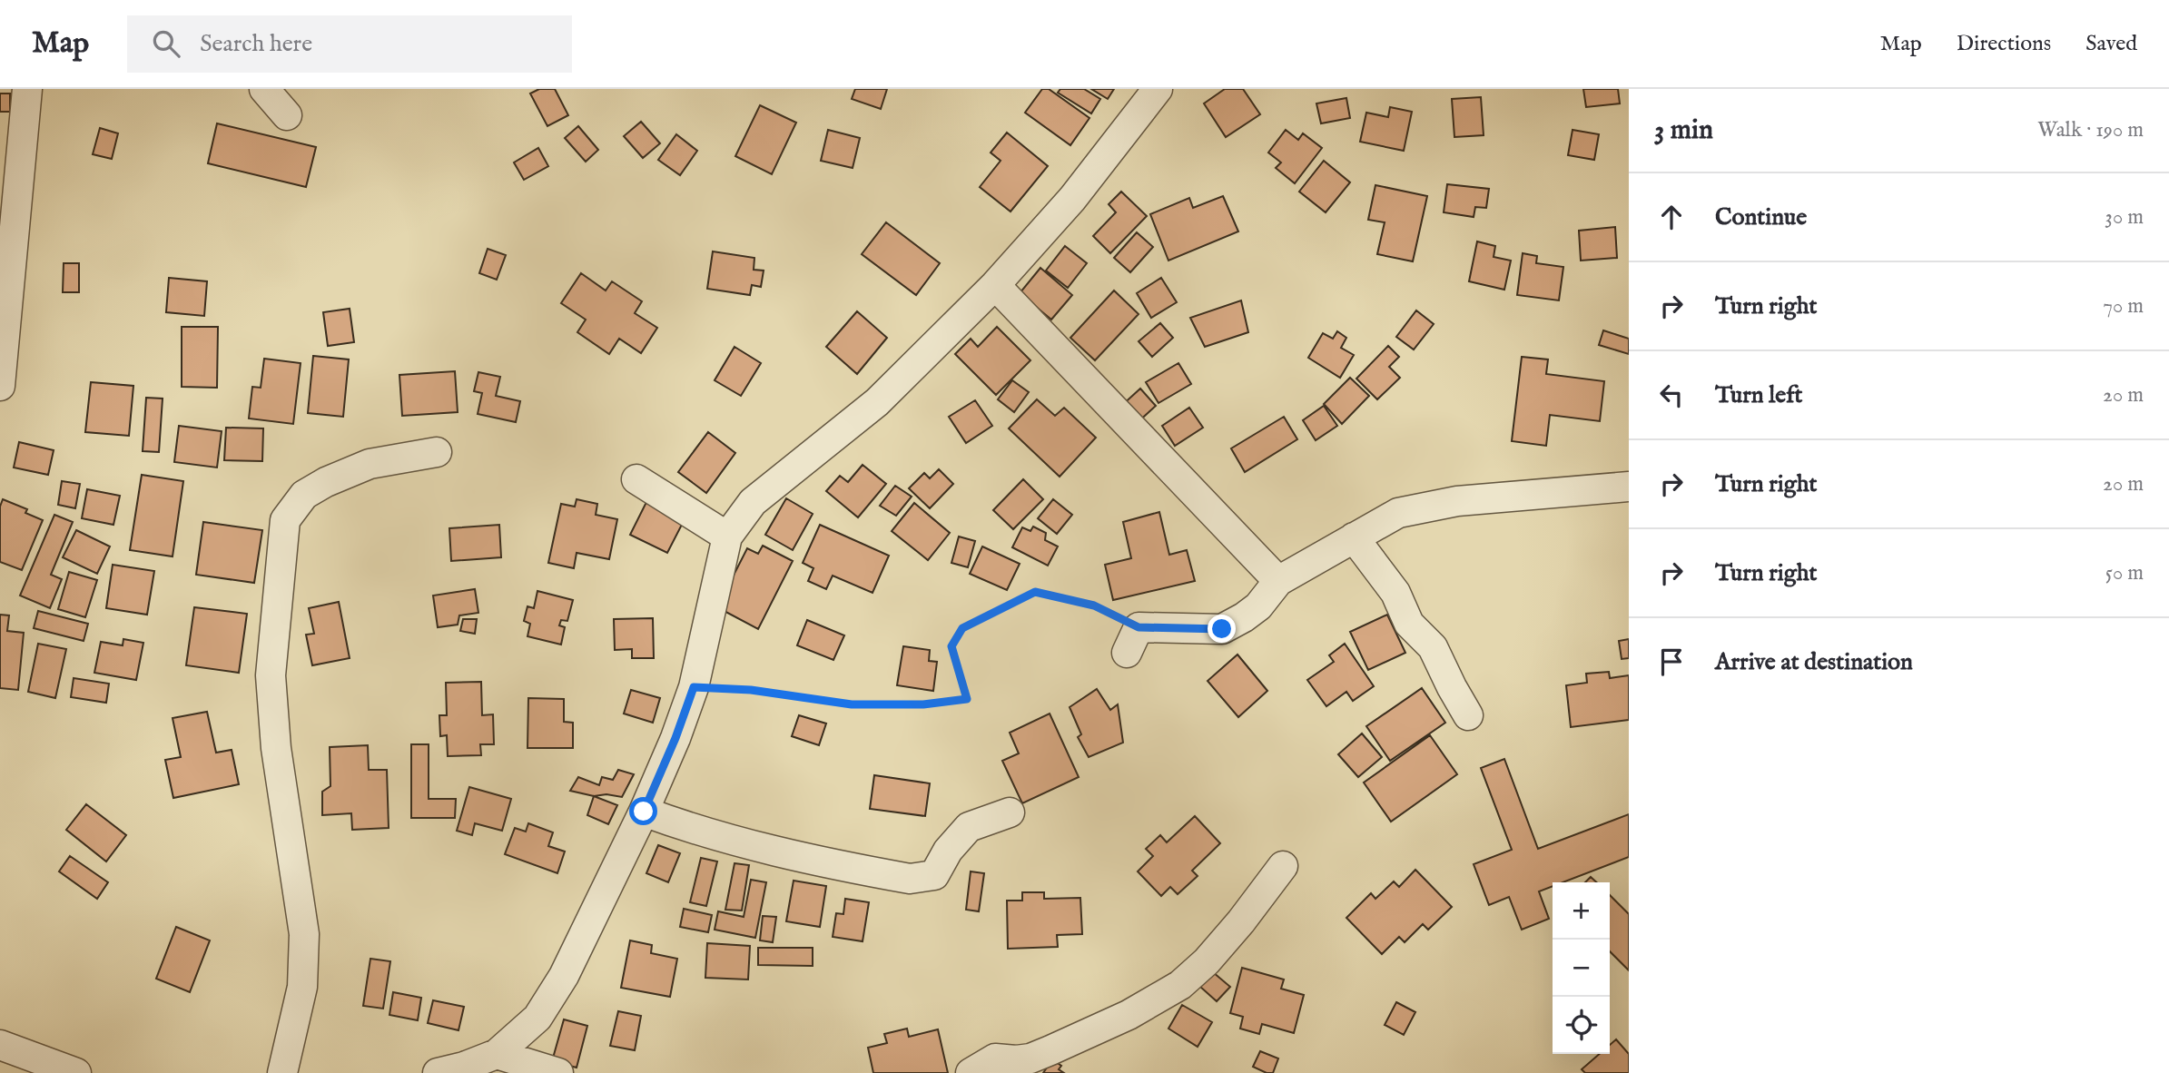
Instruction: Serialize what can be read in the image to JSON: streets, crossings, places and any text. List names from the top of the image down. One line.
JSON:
{"page":{"header":"Map","search":"Search here","nav":["Map","Directions","Saved"],"heading":["3 min","Walk · 190 m"],"list":[["Continue","30 m"],["Turn right","70 m"],["Turn left","20 m"],["Turn right","20 m"],["Turn right","50 m"],"Arrive at destination"],"map_buttons":["+","−"]}}
